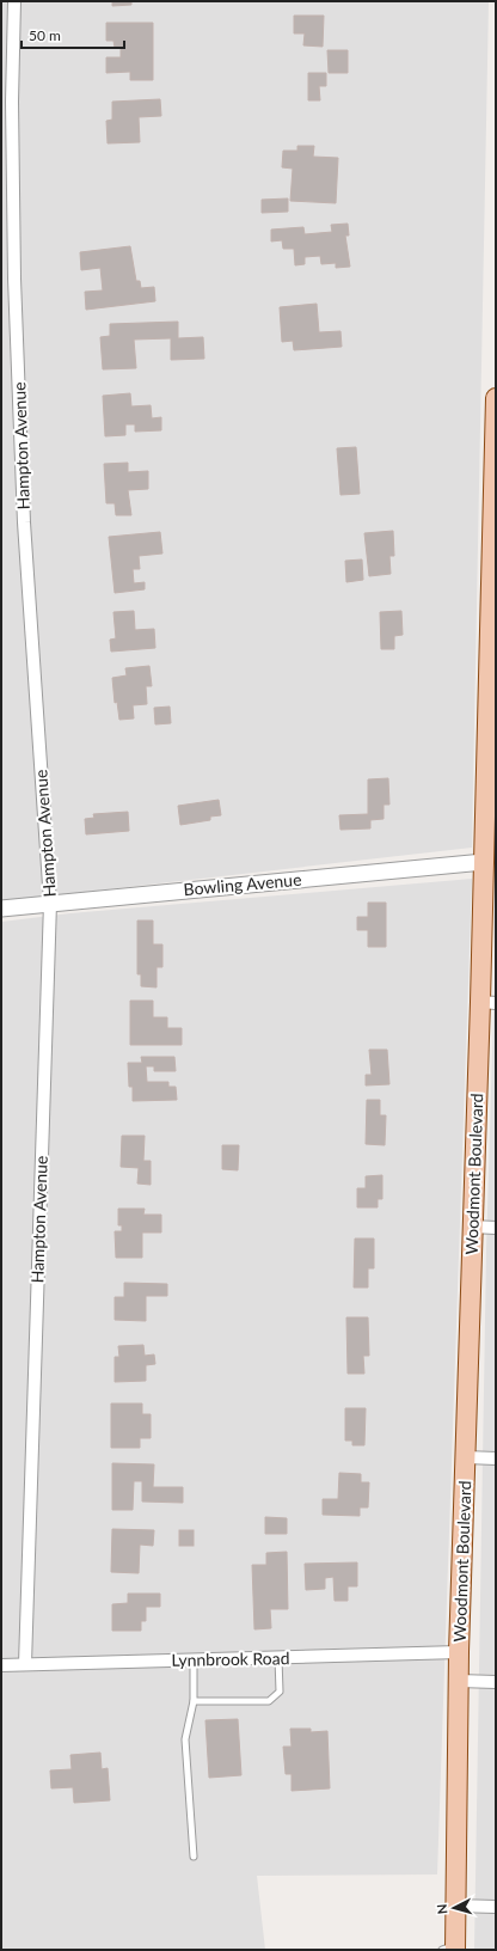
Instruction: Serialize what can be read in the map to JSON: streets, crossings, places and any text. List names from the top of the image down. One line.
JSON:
{"streets":{"main road":["Woodmont Boulevard"],"street":["Hampton Avenue","Bowling Avenue","Lynnbrook Road"]},"crossings":[["Hampton Avenue","Bowling Avenue"],["Hampton Avenue","Lynnbrook Road"],["Bowling Avenue","Woodmont Boulevard"],["Woodmont Boulevard","Lynnbrook Road"]],"scale_bar":"50 m","north":"left"}
